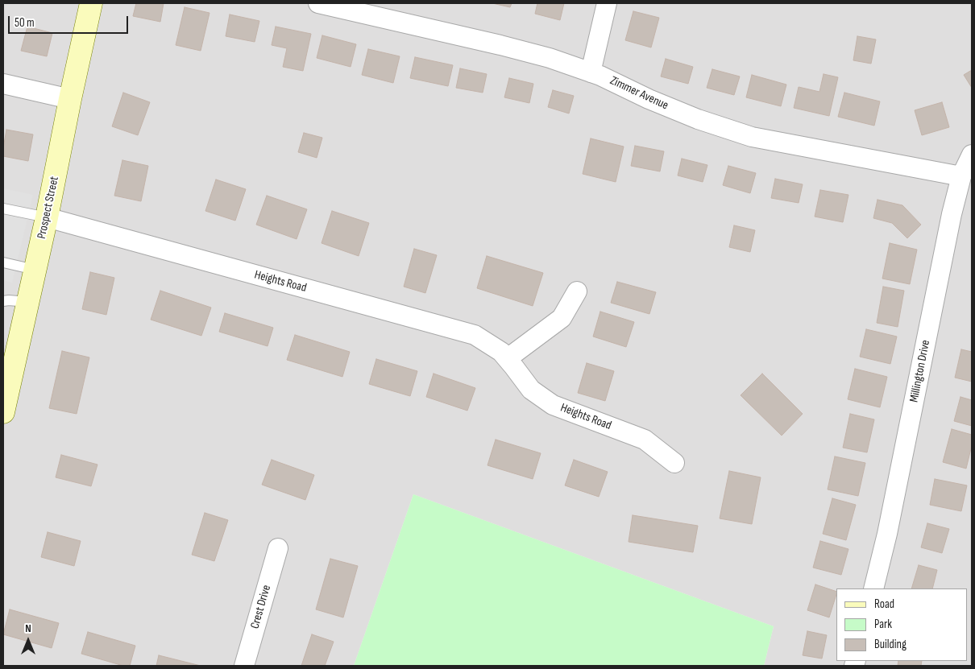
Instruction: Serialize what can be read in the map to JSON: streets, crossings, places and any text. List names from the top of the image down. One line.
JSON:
{"streets":{"main road":["Prospect Street"],"street":["Zimmer Avenue","Heights Road","Millington Drive","Crest Drive"]},"crossings":[["Zimmer Avenue","Millington Drive"],["Prospect Street","Heights Road"]],"legend":["Road","Park","Building"],"scale_bar":"50 m","north":"top"}
